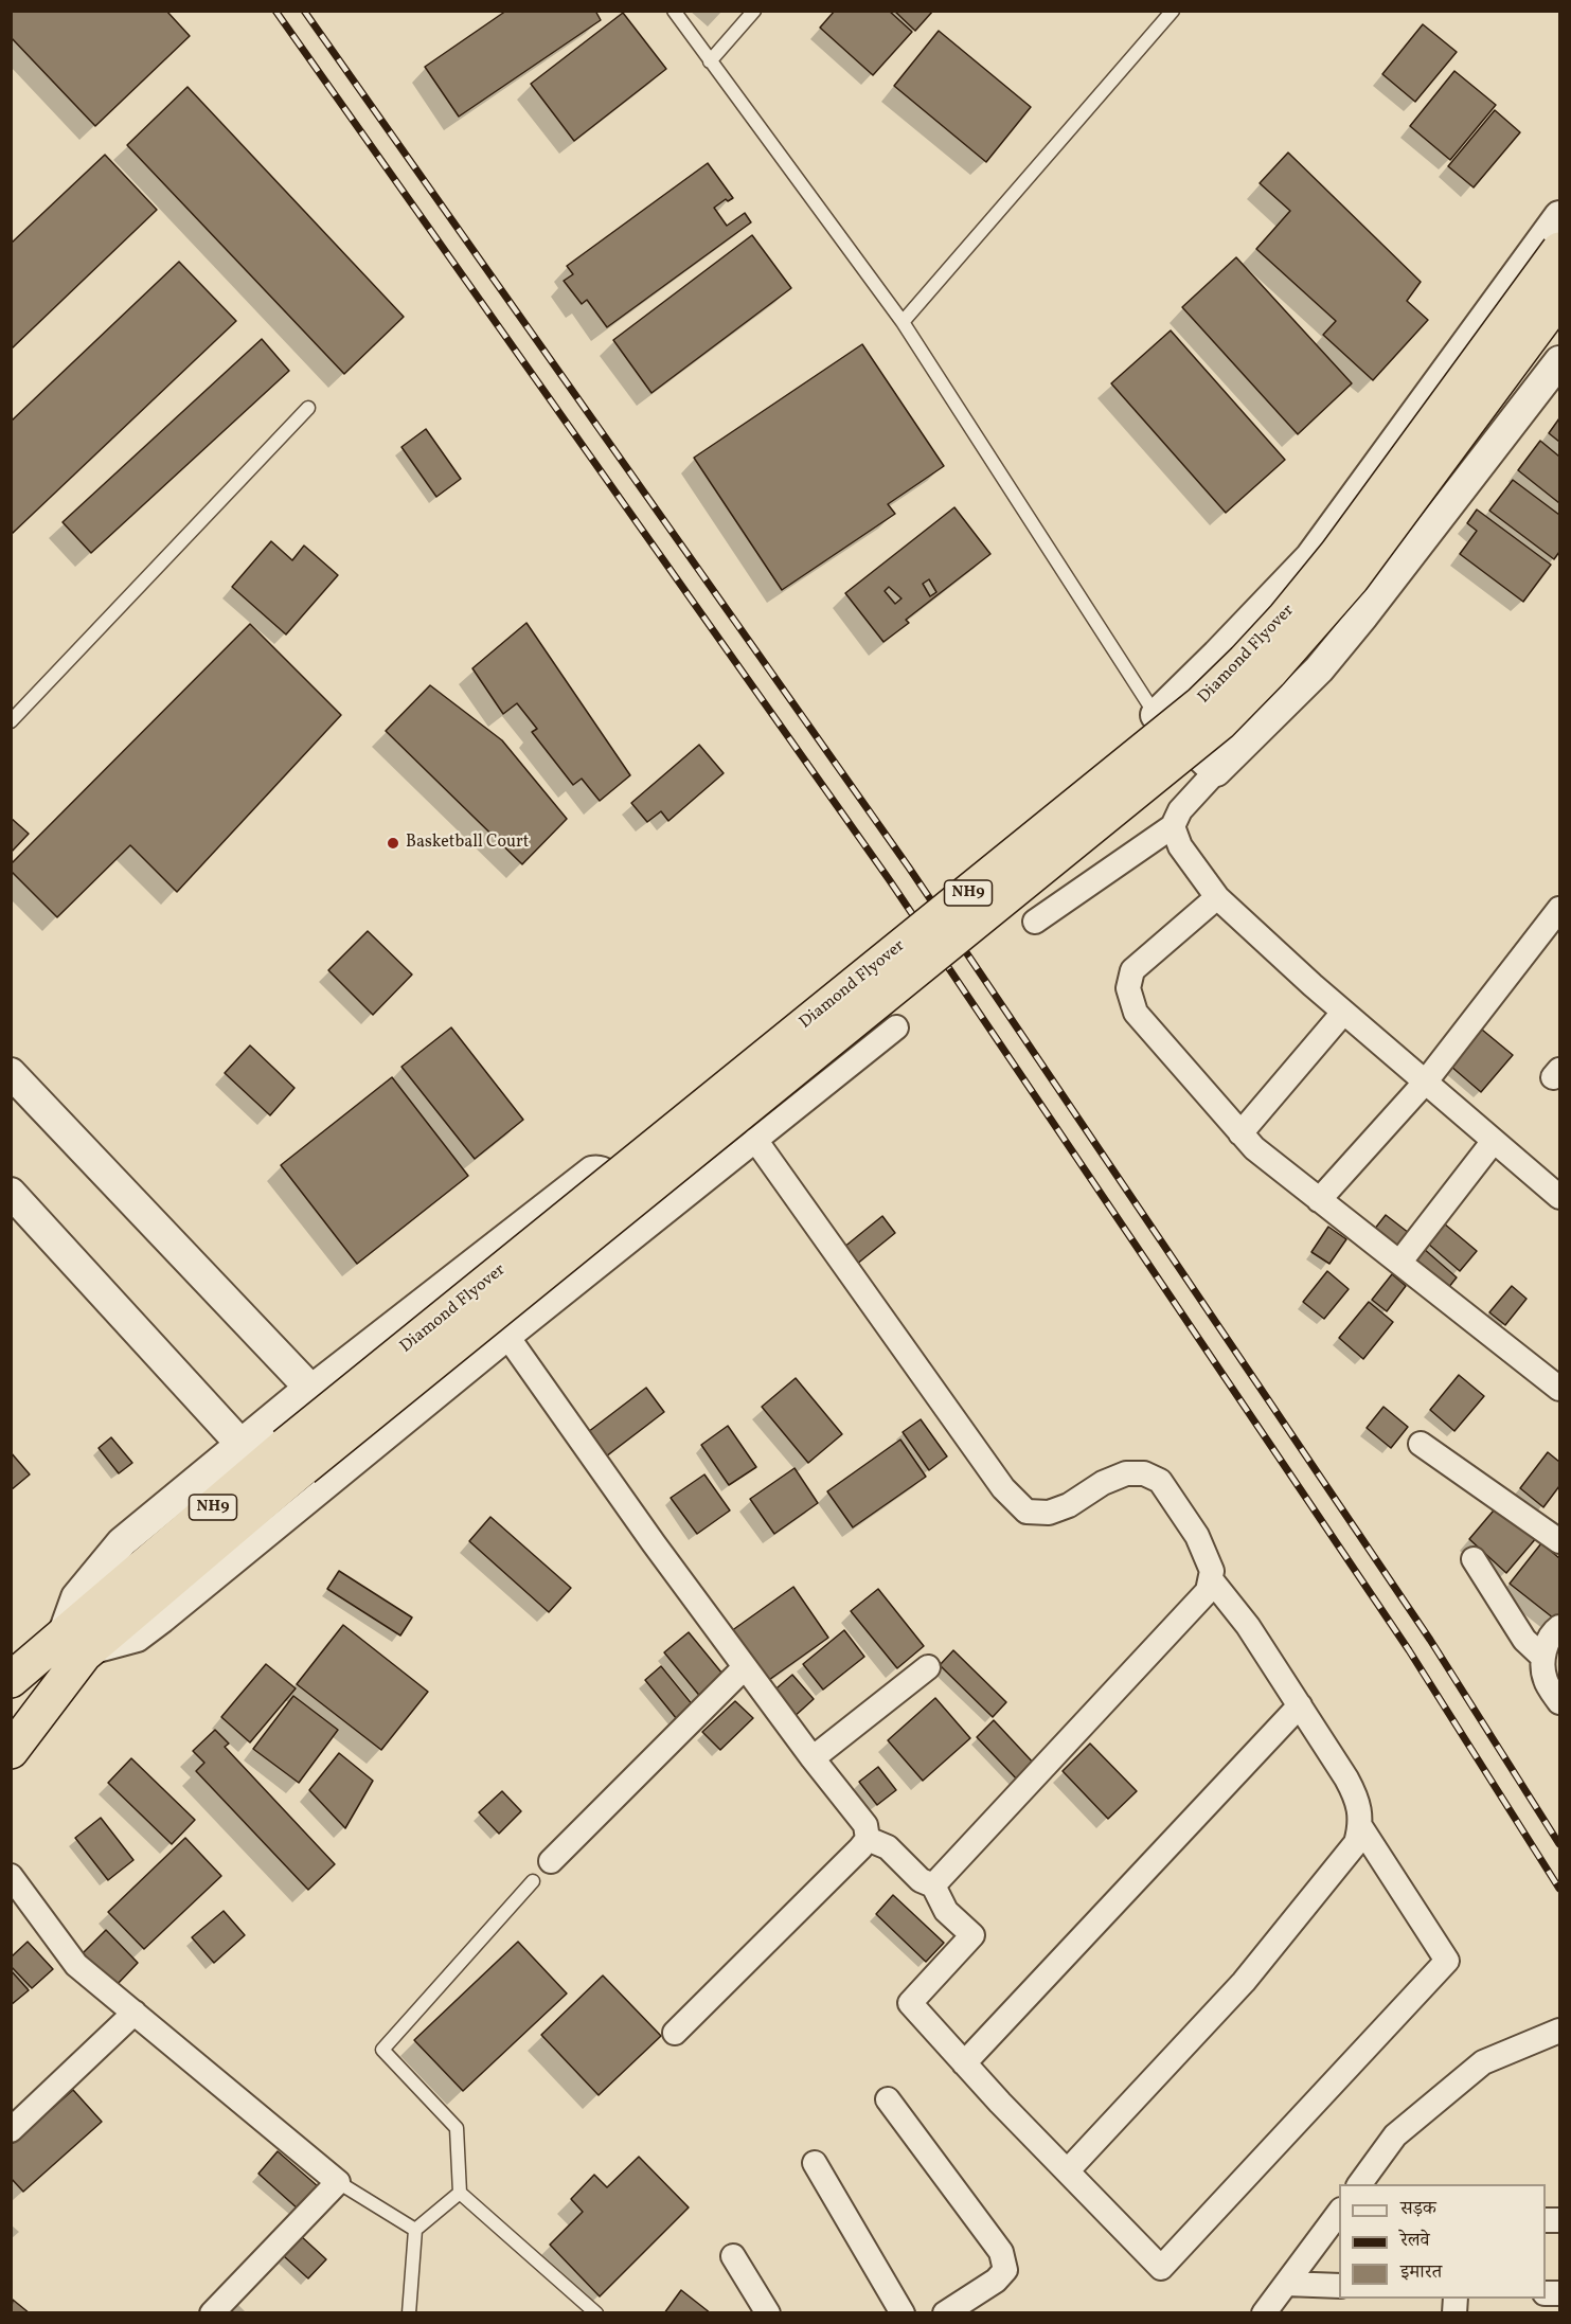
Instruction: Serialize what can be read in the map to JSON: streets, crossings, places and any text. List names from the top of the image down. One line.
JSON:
{"streets":{"highway":["Diamond Flyover","NH9"]},"crossings":[["Diamond Flyover","NH9"]],"places":["Basketball Court"],"legend":["सड़क","रेलवे","इमारत"]}
